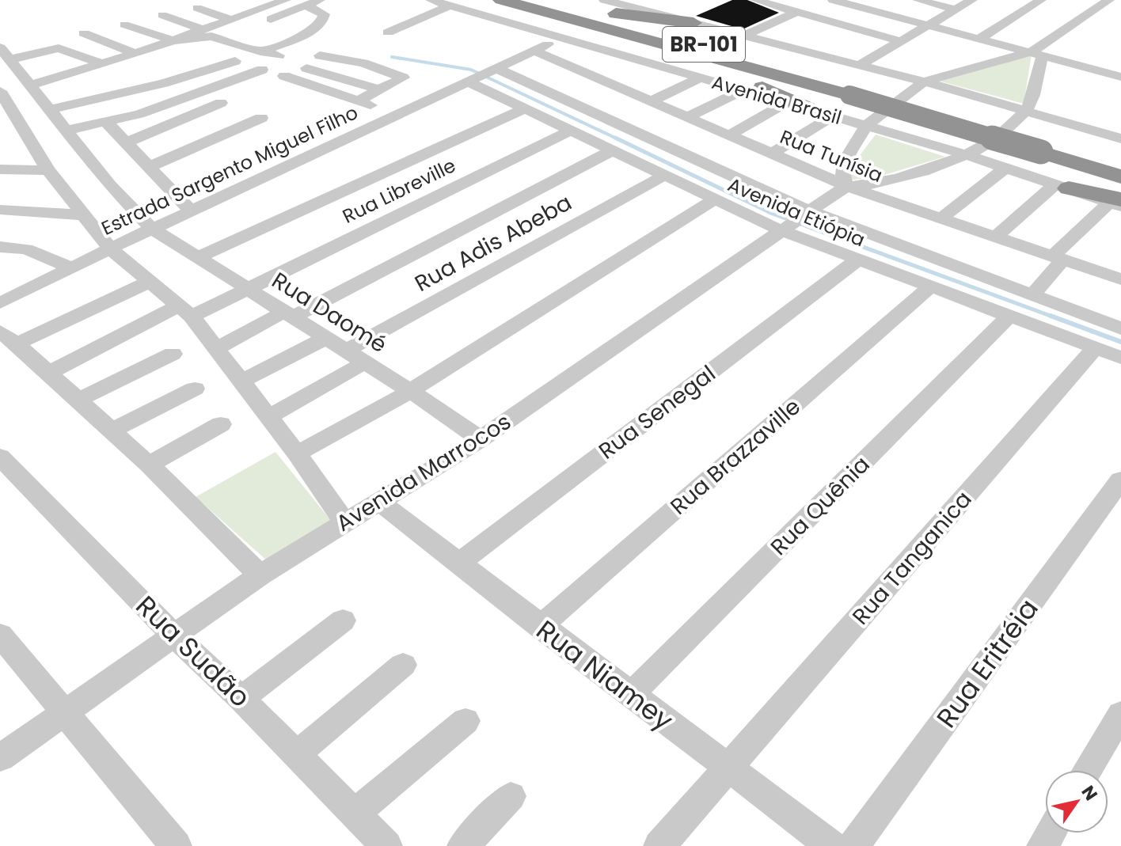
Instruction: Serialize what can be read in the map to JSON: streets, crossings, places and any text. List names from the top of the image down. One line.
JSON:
{"streets":{"highway":["BR-101","Avenida Brasil"],"street":["Rua Tunísia","Estrada Sargento Miguel Filho","Rua Libreville","Avenida Etiópia","Rua Adis Abeba","Rua Daomé","Rua Senegal","Rua Brazzaville","Avenida Marrocos","Rua Quênia","Rua Tanganica","Rua Sudão","Rua Eritréia","Rua Niamey"]},"crossings":[["Avenida Brasil","Estrada Sargento Miguel Filho"],["Rua Tunísia","Estrada Sargento Miguel Filho"],["Rua Tunísia","Avenida Marrocos"],["Estrada Sargento Miguel Filho","Avenida Etiópia"],["Estrada Sargento Miguel Filho","Rua Daomé"],["Rua Libreville","Avenida Etiópia"],["Rua Libreville","Rua Daomé"],["Avenida Etiópia","Rua Adis Abeba"],["Avenida Etiópia","Rua Senegal"],["Avenida Etiópia","Rua Brazzaville"],["Avenida Etiópia","Avenida Marrocos"],["Avenida Etiópia","Rua Quênia"],["Avenida Etiópia","Rua Tanganica"],["Rua Adis Abeba","Rua Daomé"],["Rua Daomé","Avenida Marrocos"],["Rua Senegal","Rua Niamey"],["Rua Brazzaville","Rua Niamey"],["Avenida Marrocos","Rua Sudão"],["Avenida Marrocos","Rua Niamey"],["Rua Quênia","Rua Niamey"],["Rua Tanganica","Rua Niamey"]],"north":"top right"}
